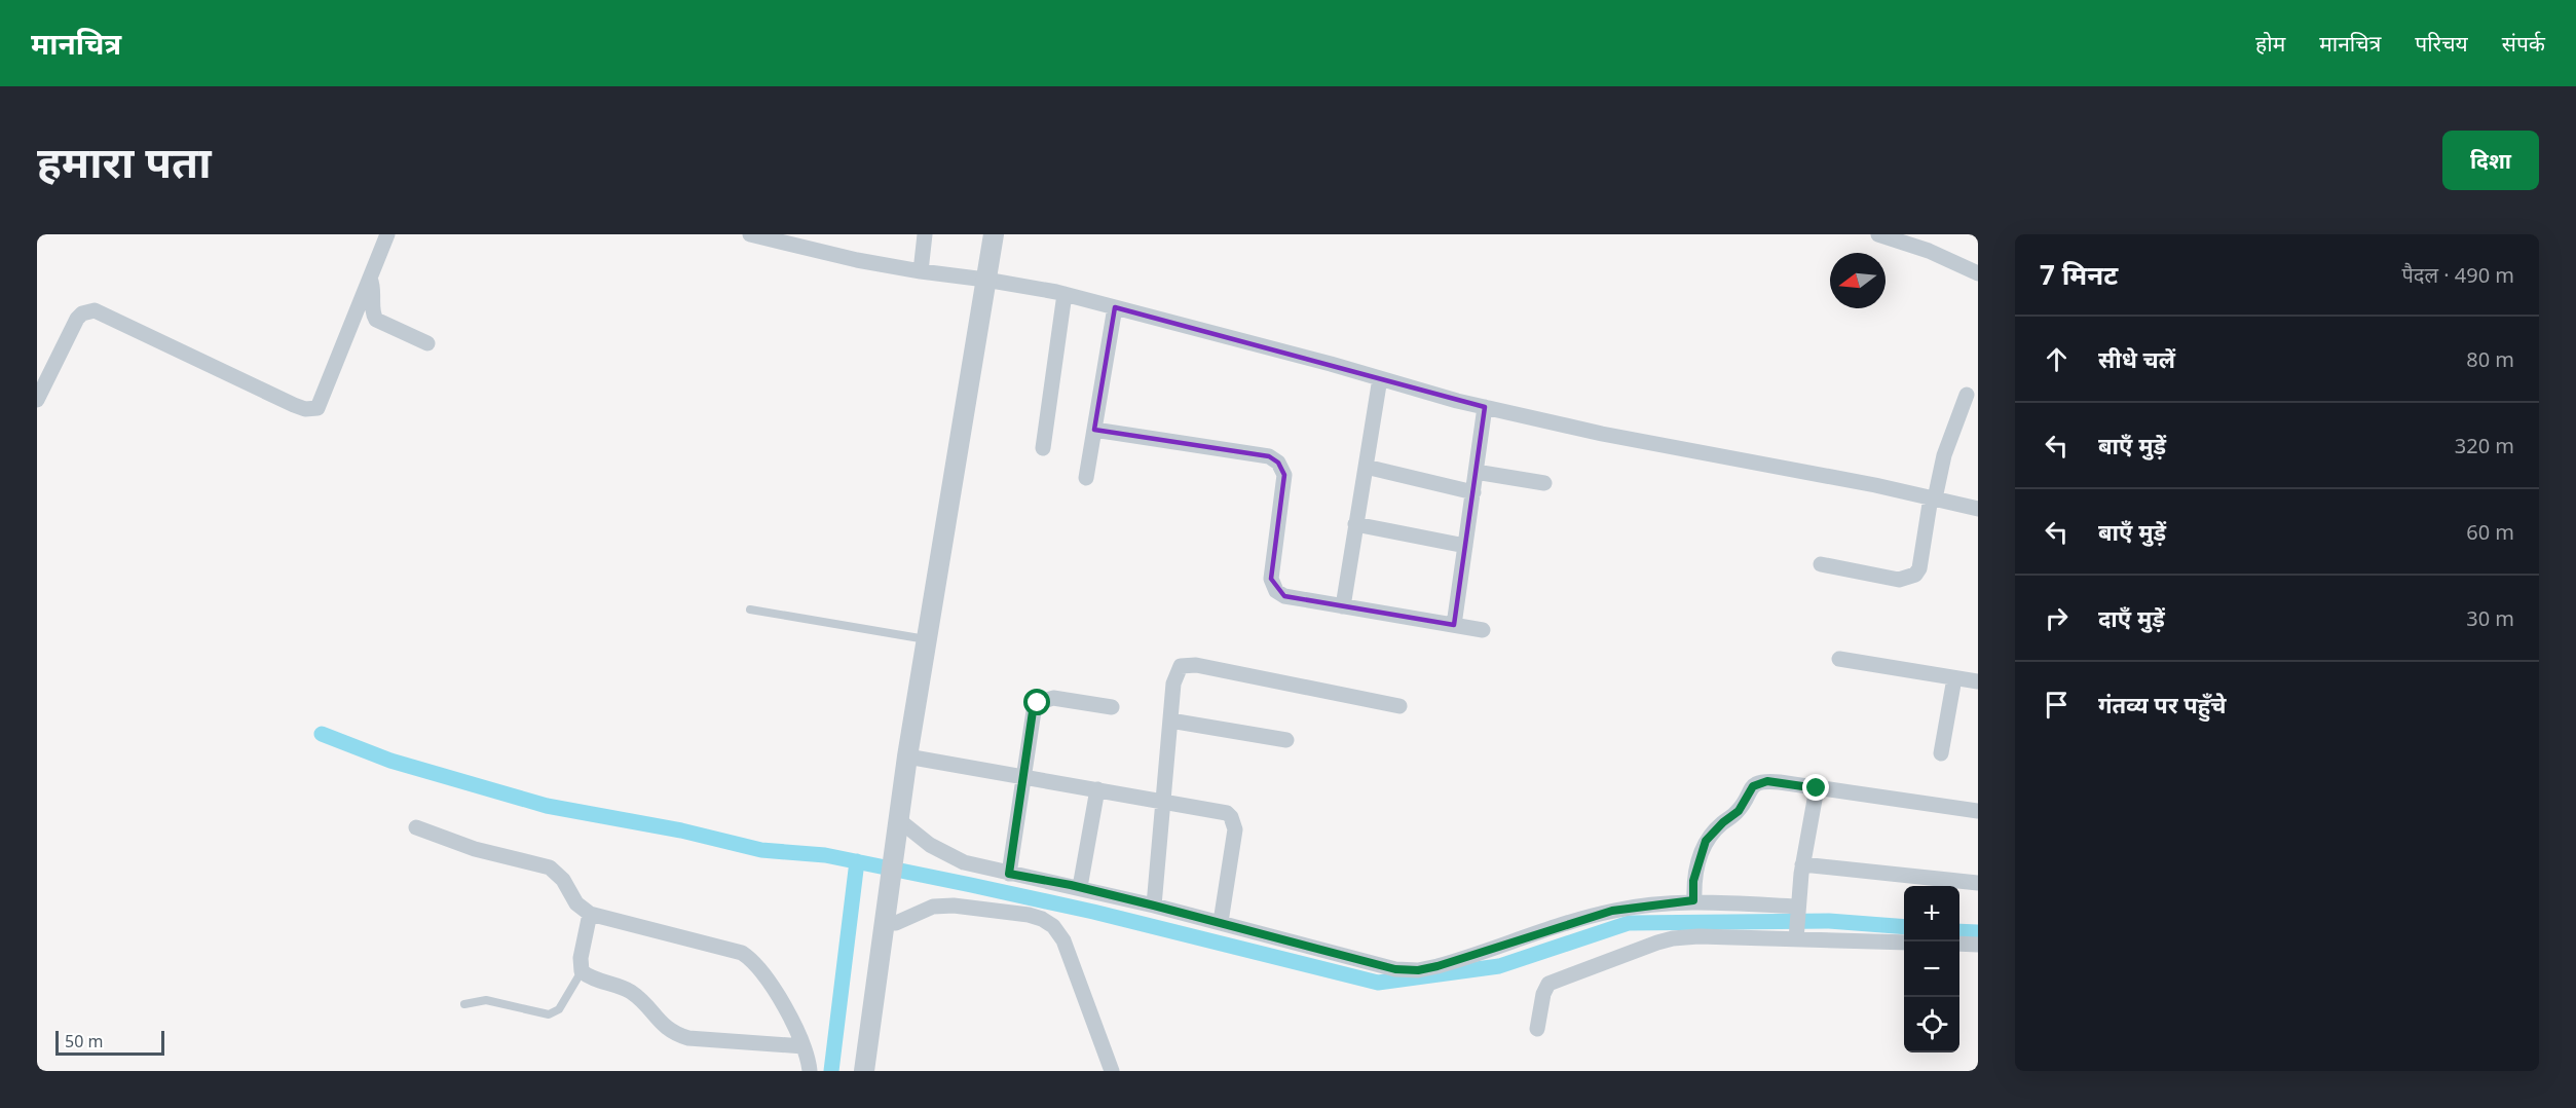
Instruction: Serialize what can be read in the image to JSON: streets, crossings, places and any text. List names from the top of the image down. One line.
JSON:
{"scale_bar":"50 m","north":"left","page":{"header":"मानचित्र","nav":["होम","मानचित्र","परिचय","संपर्क"],"buttons":"दिशा","title":"हमारा पता","heading":["7 मिनट","पैदल · 490 m"],"list":[["सीधे चलें","80 m"],["बाएँ मुड़ें","320 m"],["बाएँ मुड़ें","60 m"],["दाएँ मुड़ें","30 m"],"गंतव्य पर पहुँचे"],"map_buttons":["+","−"],"scale":"50 m"}}
